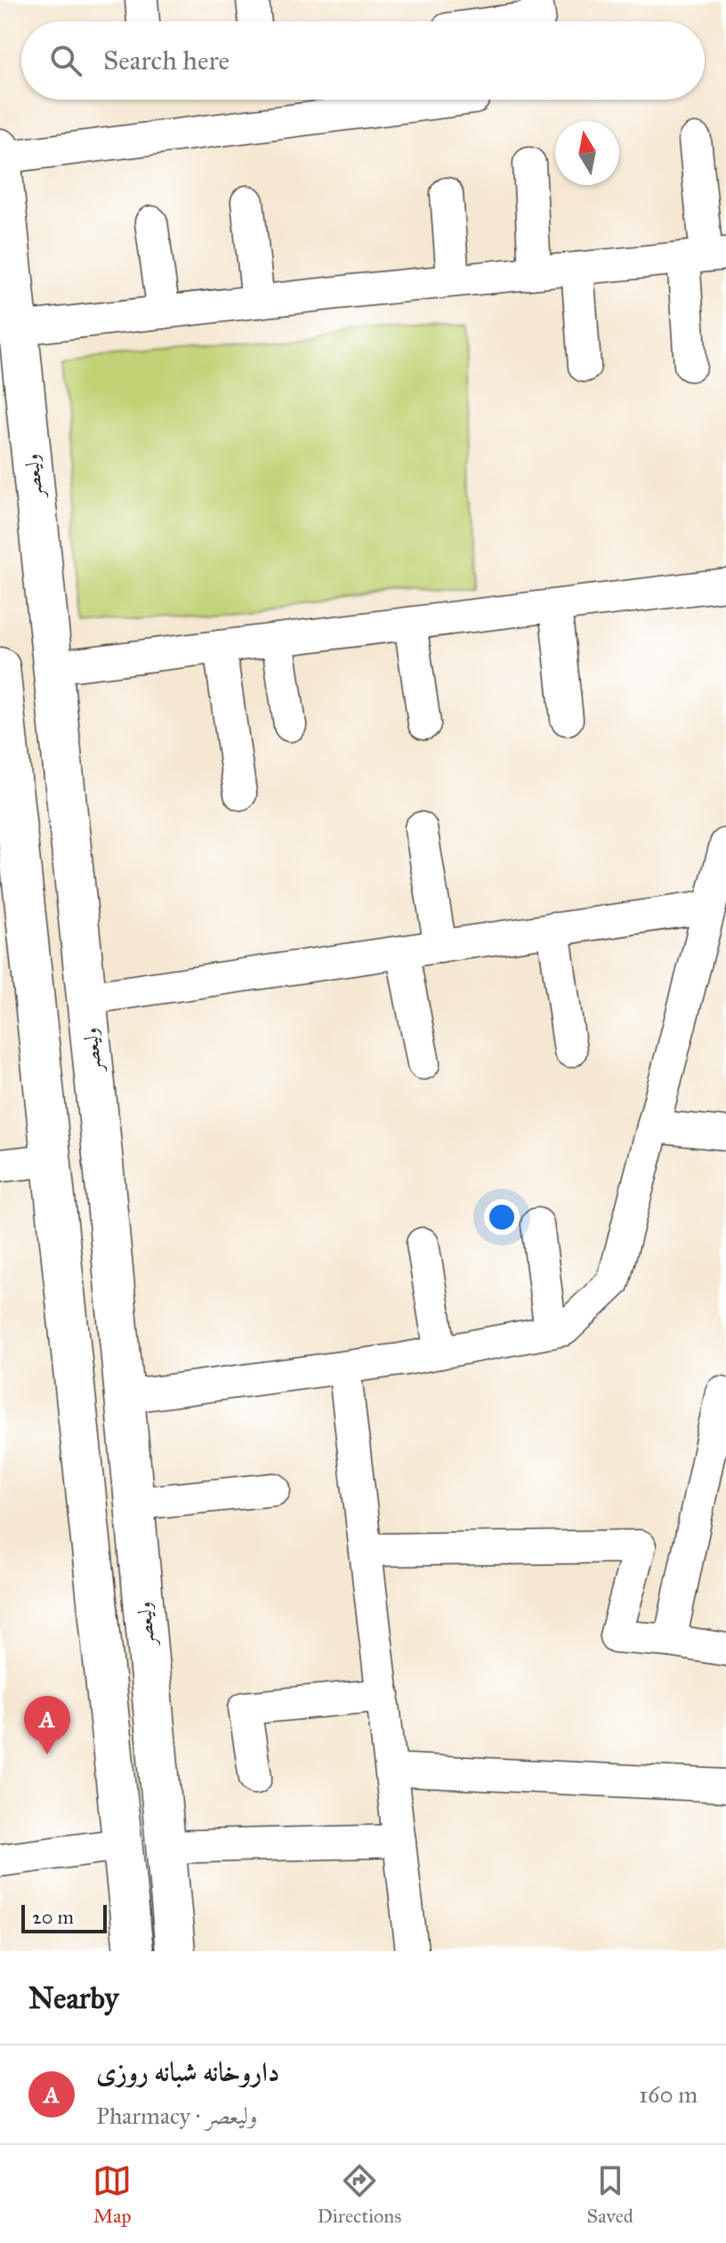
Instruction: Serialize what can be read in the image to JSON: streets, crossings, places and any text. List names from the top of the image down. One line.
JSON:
{"streets":{"main road":["ولیعصر"]},"scale_bar":"20 m","north":"top","page":{"search":"Search here","pins":"A","scale":"20 m","heading":"Nearby","list":[{"mark":"A","name":"داروخانه شبانه روزی","note":"Pharmacy · ولیعصر","value":"160 m"}],"nav":["Map","Directions","Saved"]}}
